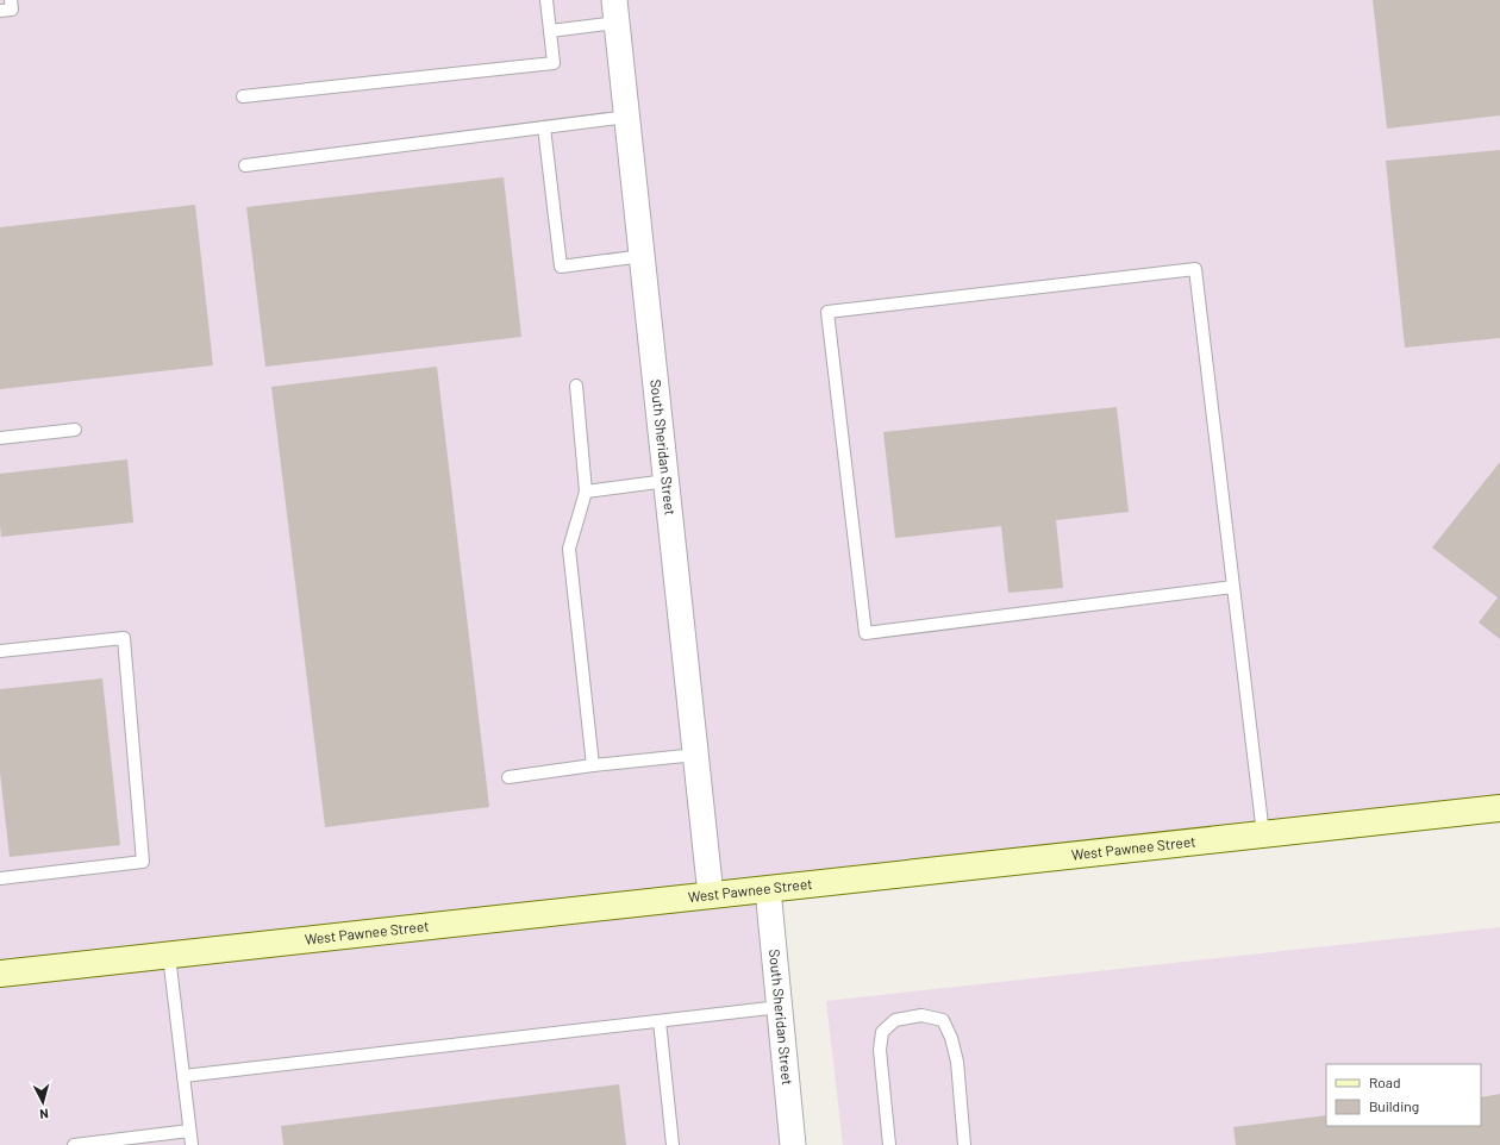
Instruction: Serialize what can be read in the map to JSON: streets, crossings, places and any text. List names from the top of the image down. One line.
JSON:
{"streets":{"main road":["West Pawnee Street"],"street":["South Sheridan Street"]},"crossings":[["South Sheridan Street","West Pawnee Street"]],"legend":["Road","Building"],"north":"bottom"}
